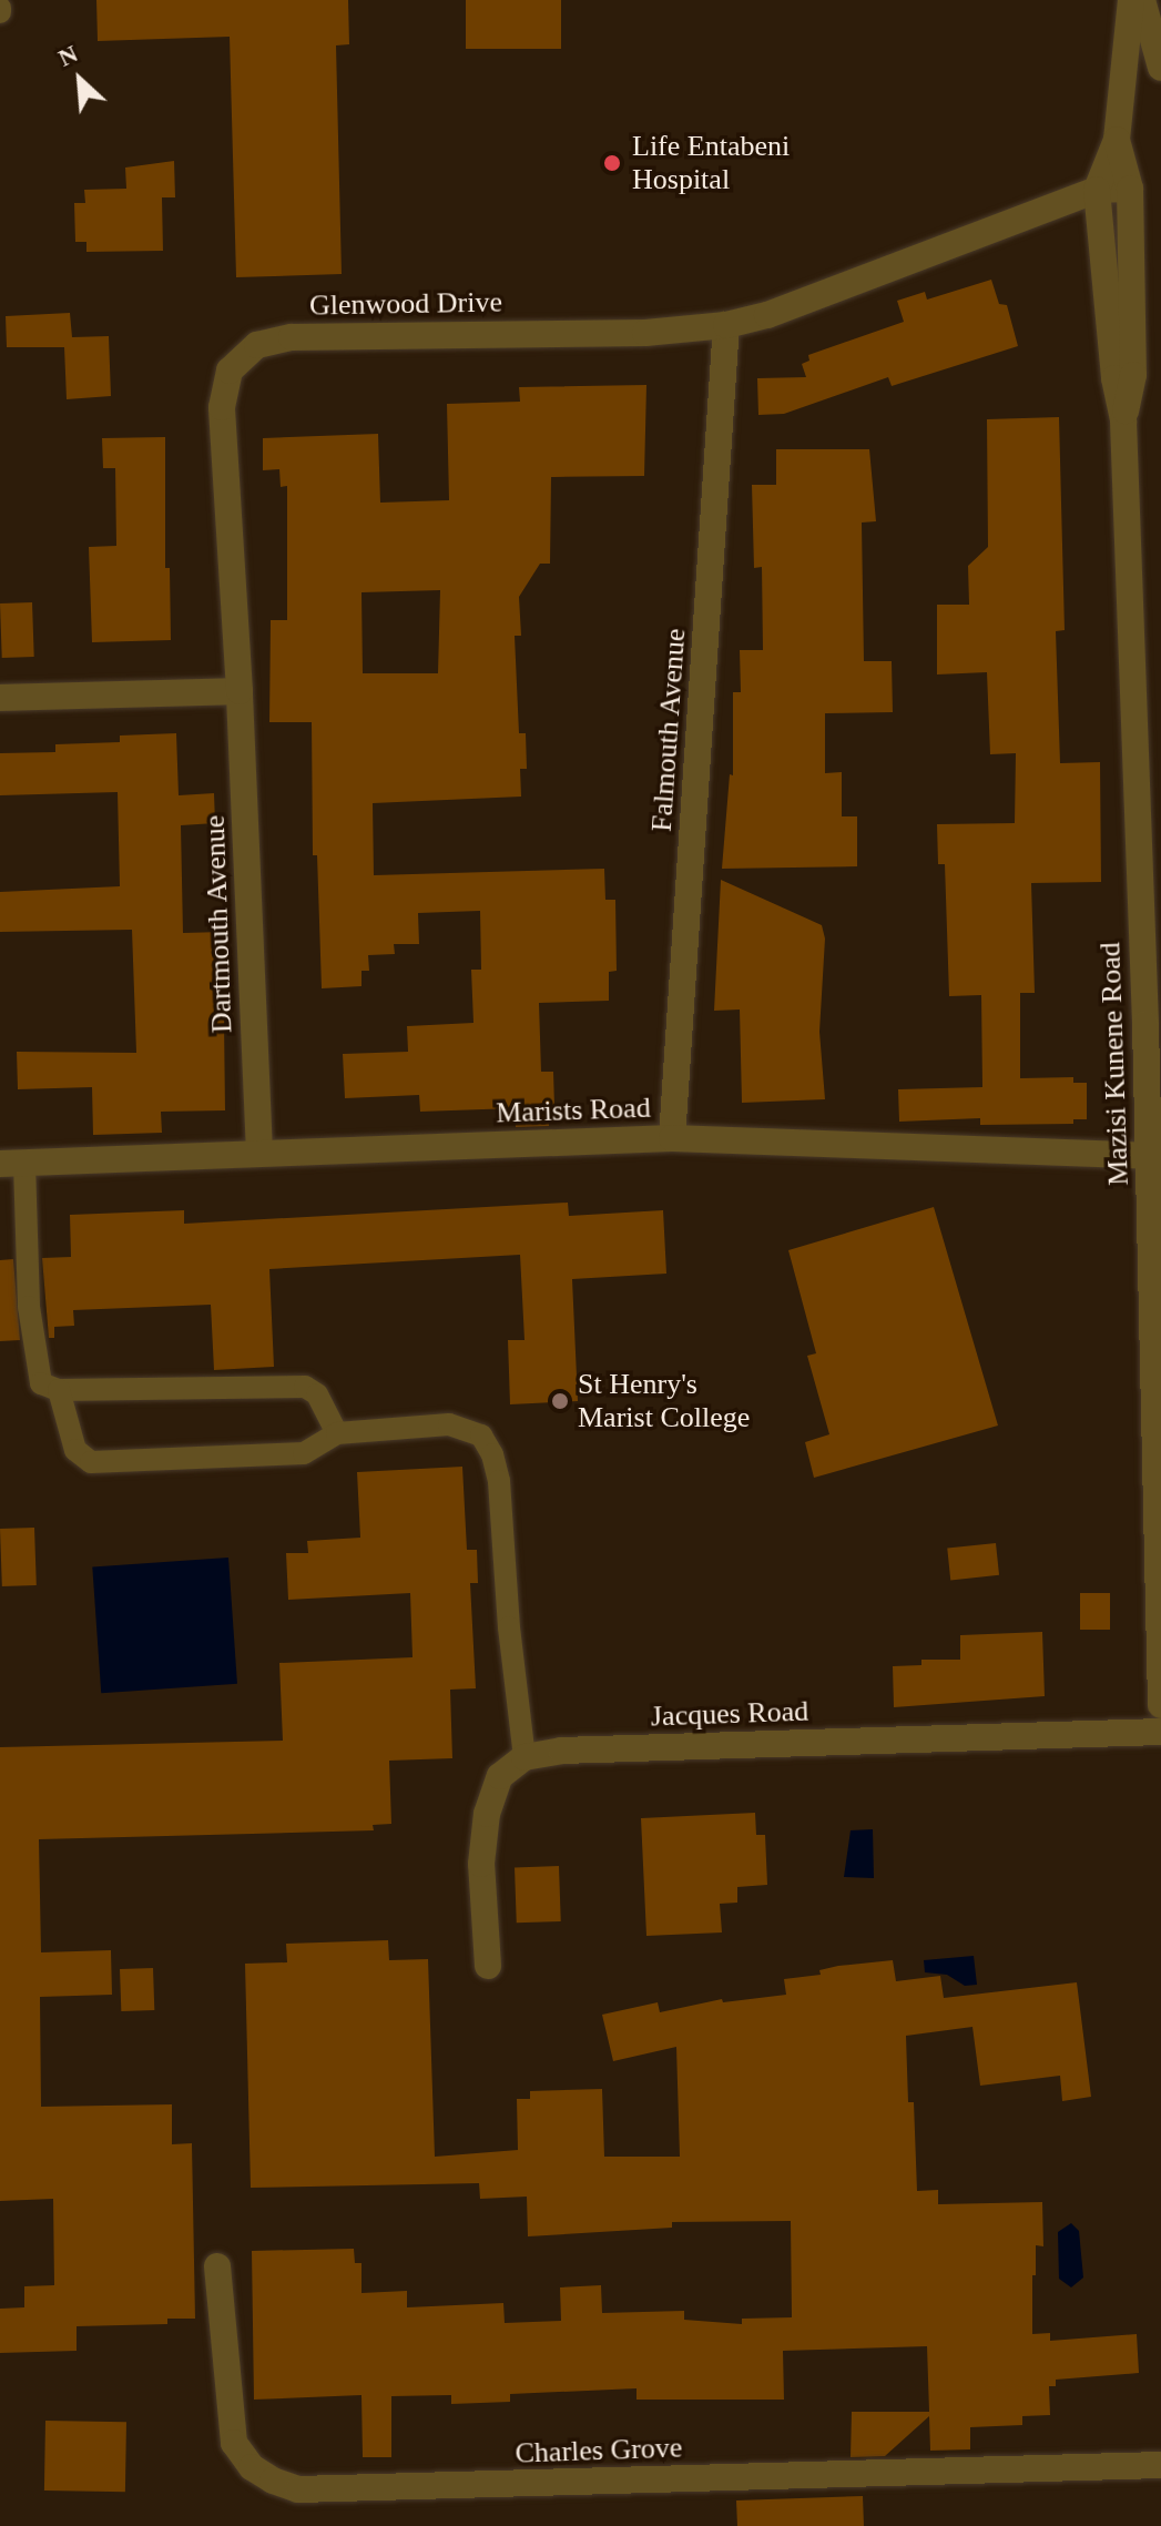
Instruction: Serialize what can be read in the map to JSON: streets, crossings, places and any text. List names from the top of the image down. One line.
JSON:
{"streets":{"street":["Glenwood Drive","Falmouth Avenue","Dartmouth Avenue","Mazisi Kunene Road","Marists Road","Jacques Road","Charles Grove"]},"crossings":[["Glenwood Drive","Falmouth Avenue"],["Glenwood Drive","Dartmouth Avenue"],["Glenwood Drive","Mazisi Kunene Road"],["Falmouth Avenue","Marists Road"],["Dartmouth Avenue","Marists Road"],["Mazisi Kunene Road","Marists Road"]],"places":["Life Entabeni Hospital","St Henry's Marist College"],"north":"top left"}
